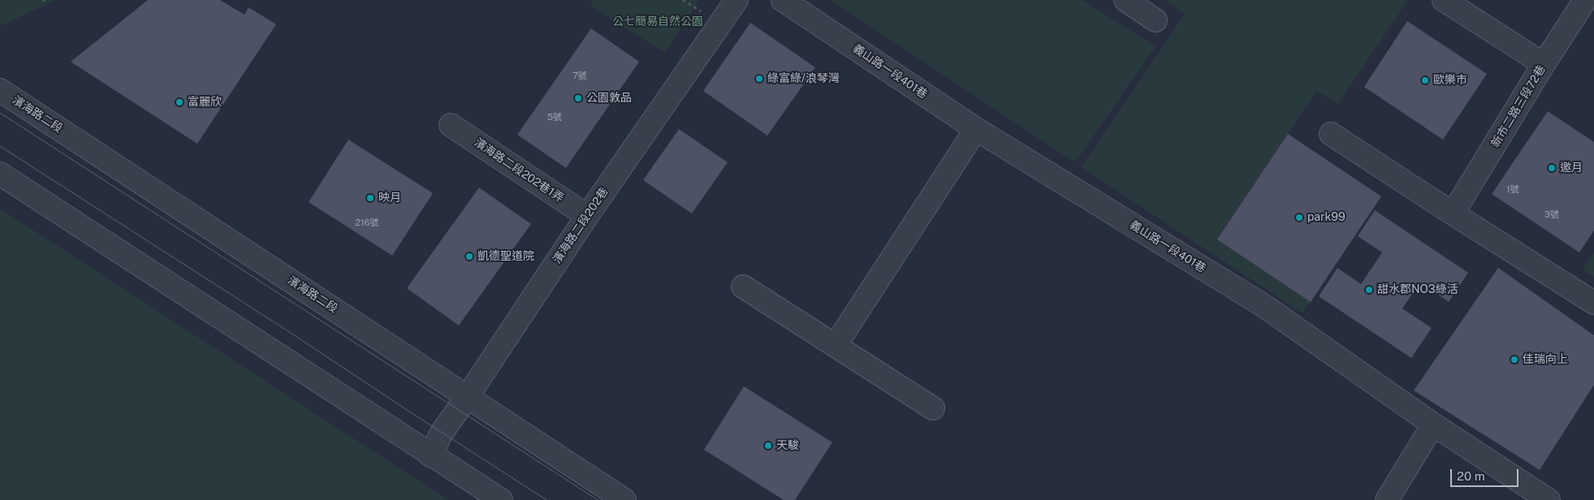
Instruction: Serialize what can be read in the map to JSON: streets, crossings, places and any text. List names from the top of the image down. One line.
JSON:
{"streets":{"street":["義山路一段401巷","新市二路三段72巷","濱海路二段","濱海路二段202巷1弄","濱海路二段202巷"]},"crossings":[["濱海路二段","濱海路二段202巷"],["濱海路二段202巷1弄","濱海路二段202巷"]],"parks":["公七簡易自然公園"],"places":["綠富綠/浪琴灣","歐樂市","公園敦品","富麗欣","邀月","映月","park99","凱德聖道院","甜水郡NO3綠活","佳瑞向上","天駿"],"house_numbers":["7號","5號","1號","3號","216號"],"scale_bar":"20 m"}
